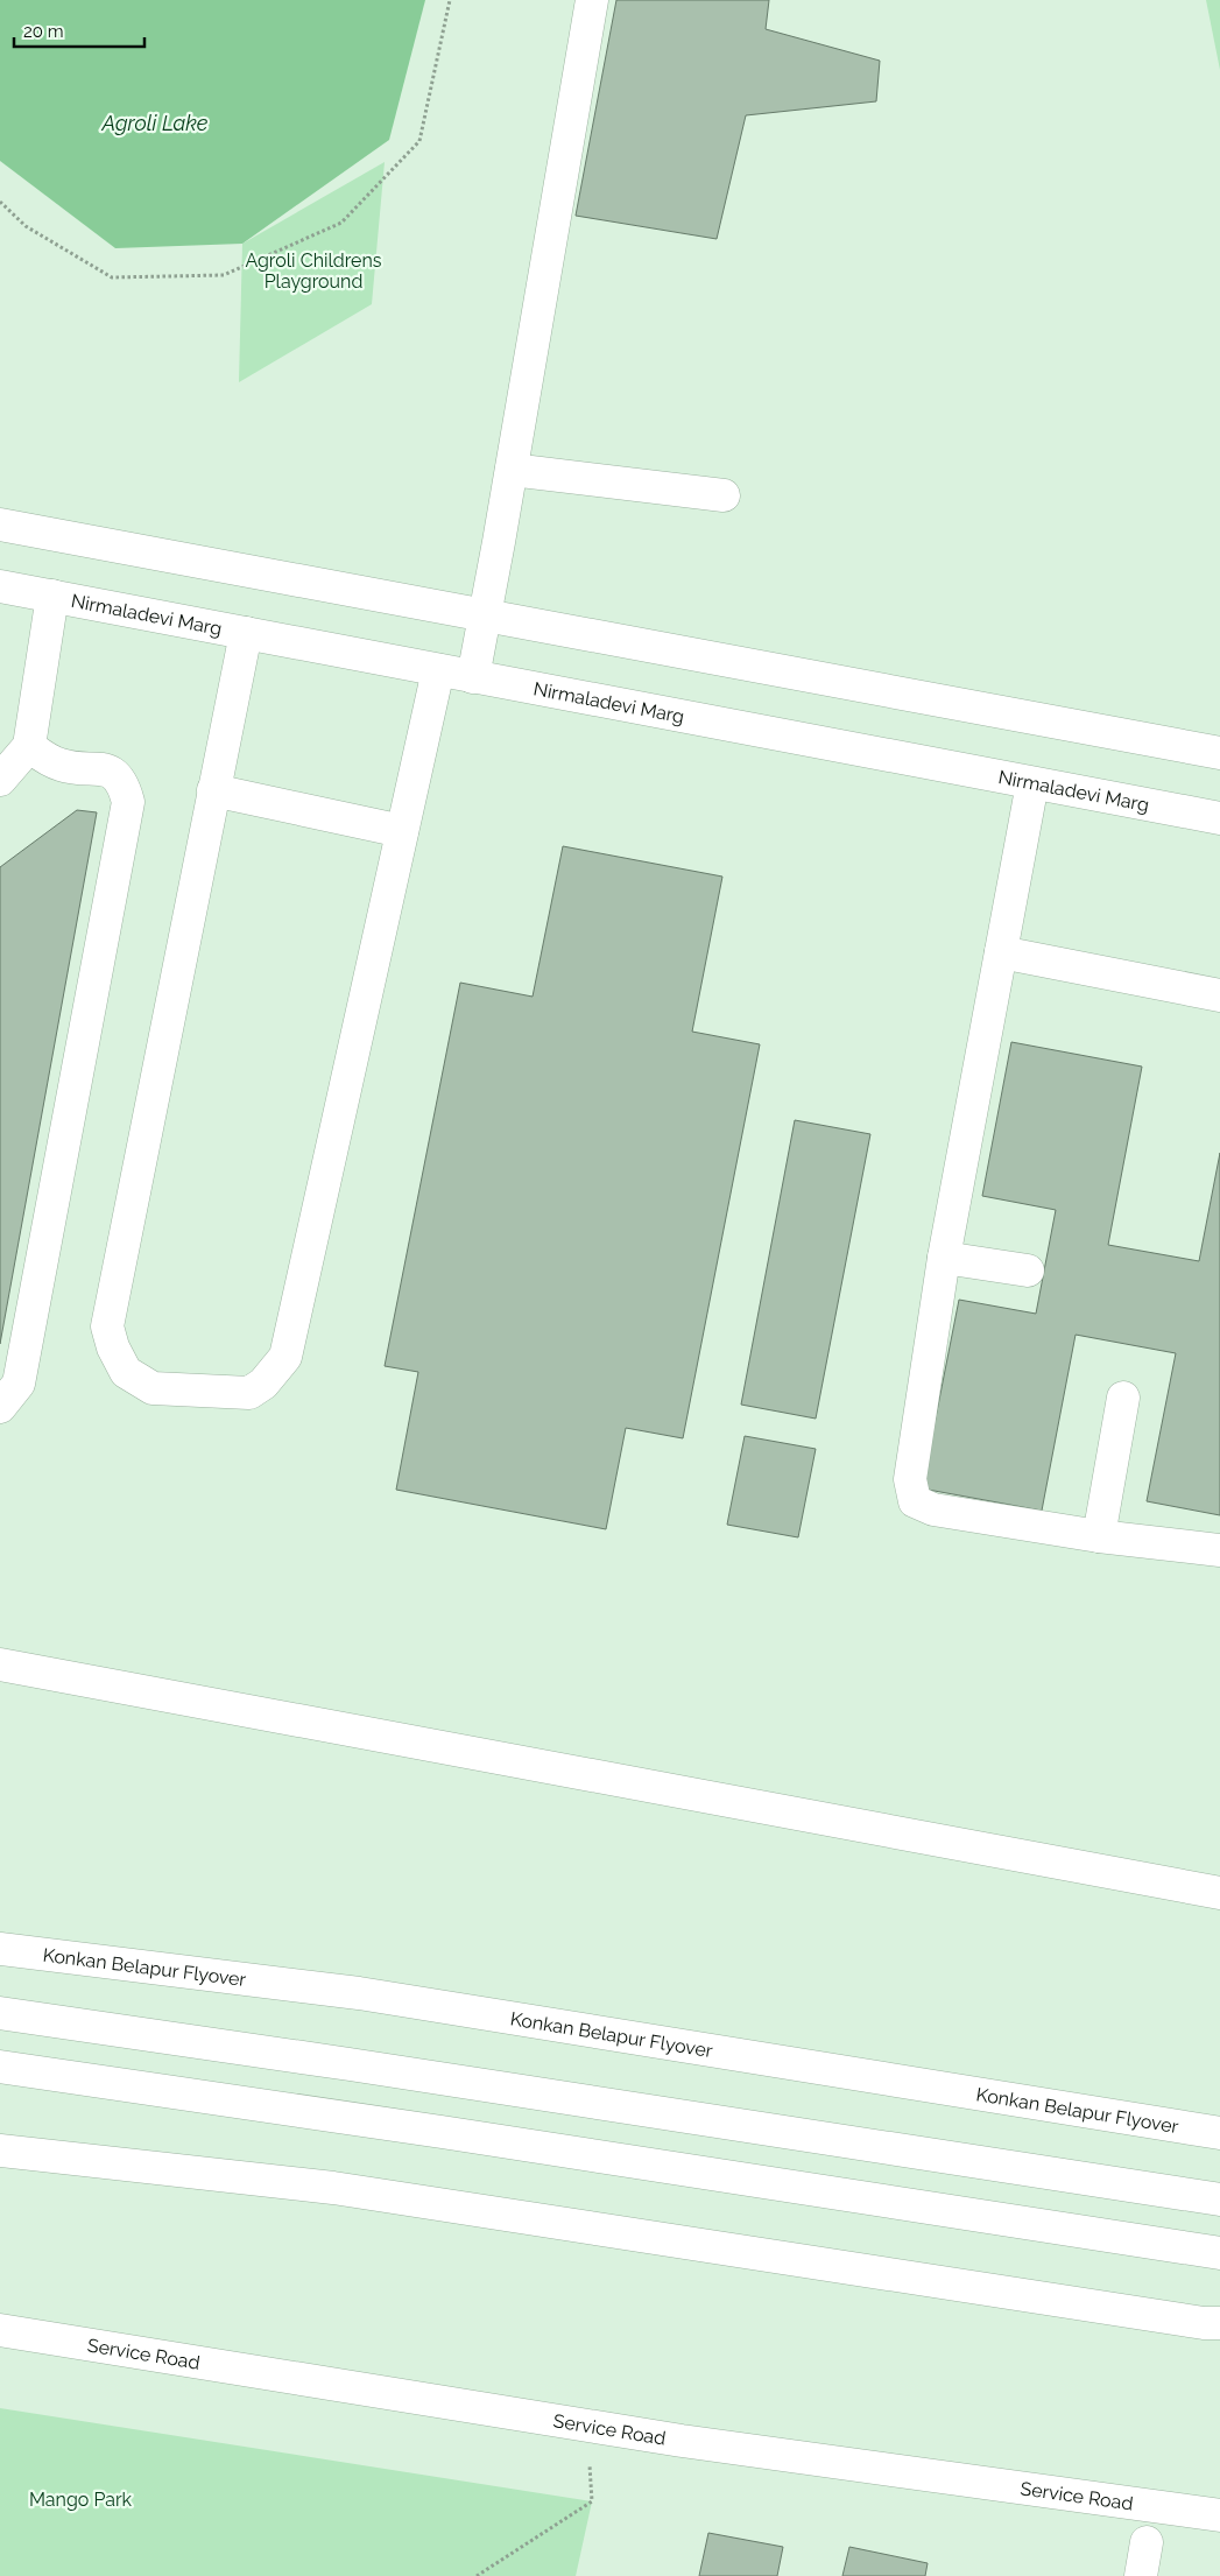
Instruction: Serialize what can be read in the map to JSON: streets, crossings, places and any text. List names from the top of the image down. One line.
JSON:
{"streets":{"main road":["Nirmaladevi Marg","Konkan Belapur Flyover","Service Road"]},"water":["Agroli Lake"],"parks":["Agroli Childrens Playground","Mango Park"],"scale_bar":"20 m"}
